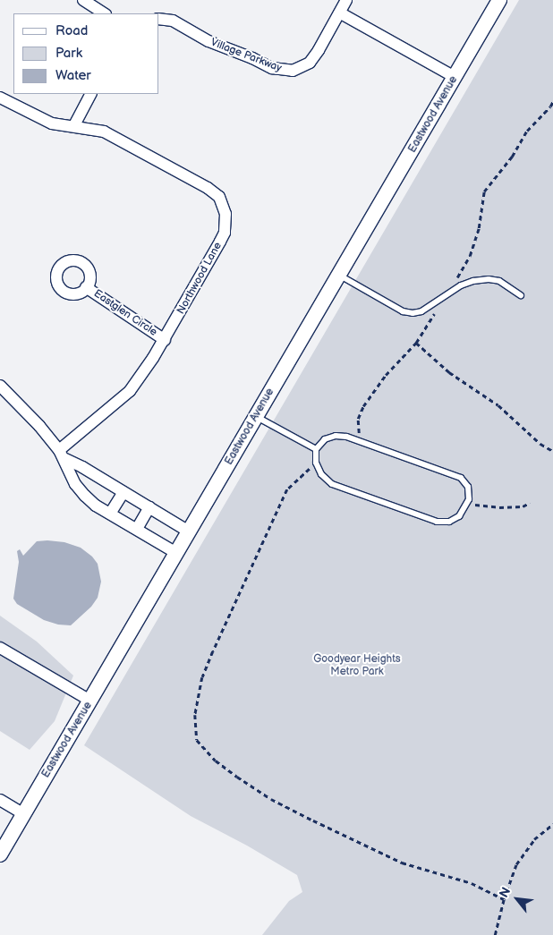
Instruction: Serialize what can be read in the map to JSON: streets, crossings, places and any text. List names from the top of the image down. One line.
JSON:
{"streets":{"street":["Village Parkway","Eastwood Avenue","Northwood Lane","Eastglen Circle"]},"crossings":[["Northwood Lane","Eastglen Circle"]],"parks":["Goodyear Heights Metro Park"],"legend":["Road","Park","Water"],"north":"top left"}
